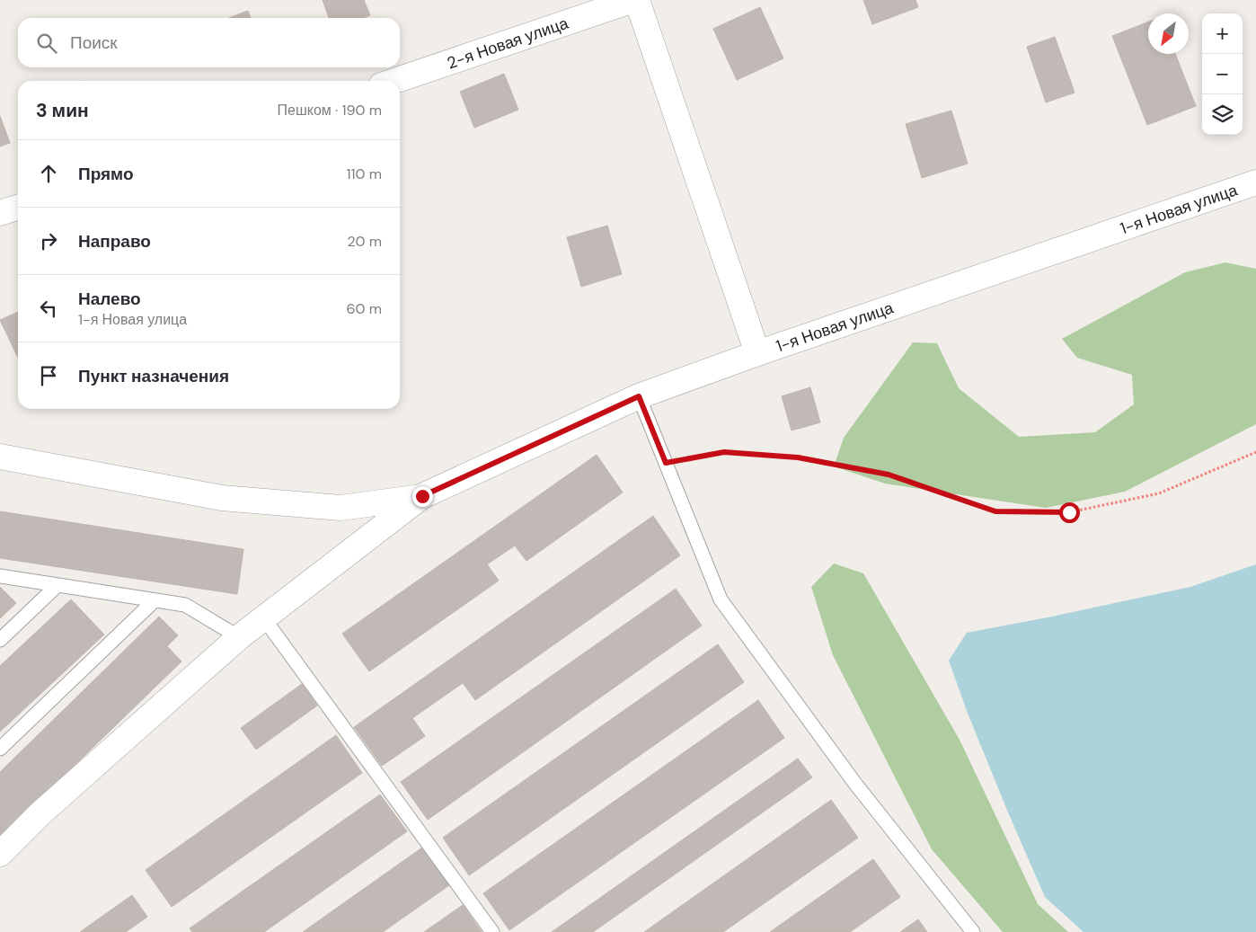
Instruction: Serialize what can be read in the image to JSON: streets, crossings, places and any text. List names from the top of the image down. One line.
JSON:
{"streets":{"street":["2-я Новая улица","1-я Новая улица"]},"north":"bottom left","page":{"map_buttons":["+","−"],"search":"Поиск","heading":["3 мин","Пешком · 190 m"],"list":[["Прямо","110 m"],["Направо","20 m"],["Налево","1-я Новая улица","60 m"],"Пункт назначения"]}}
